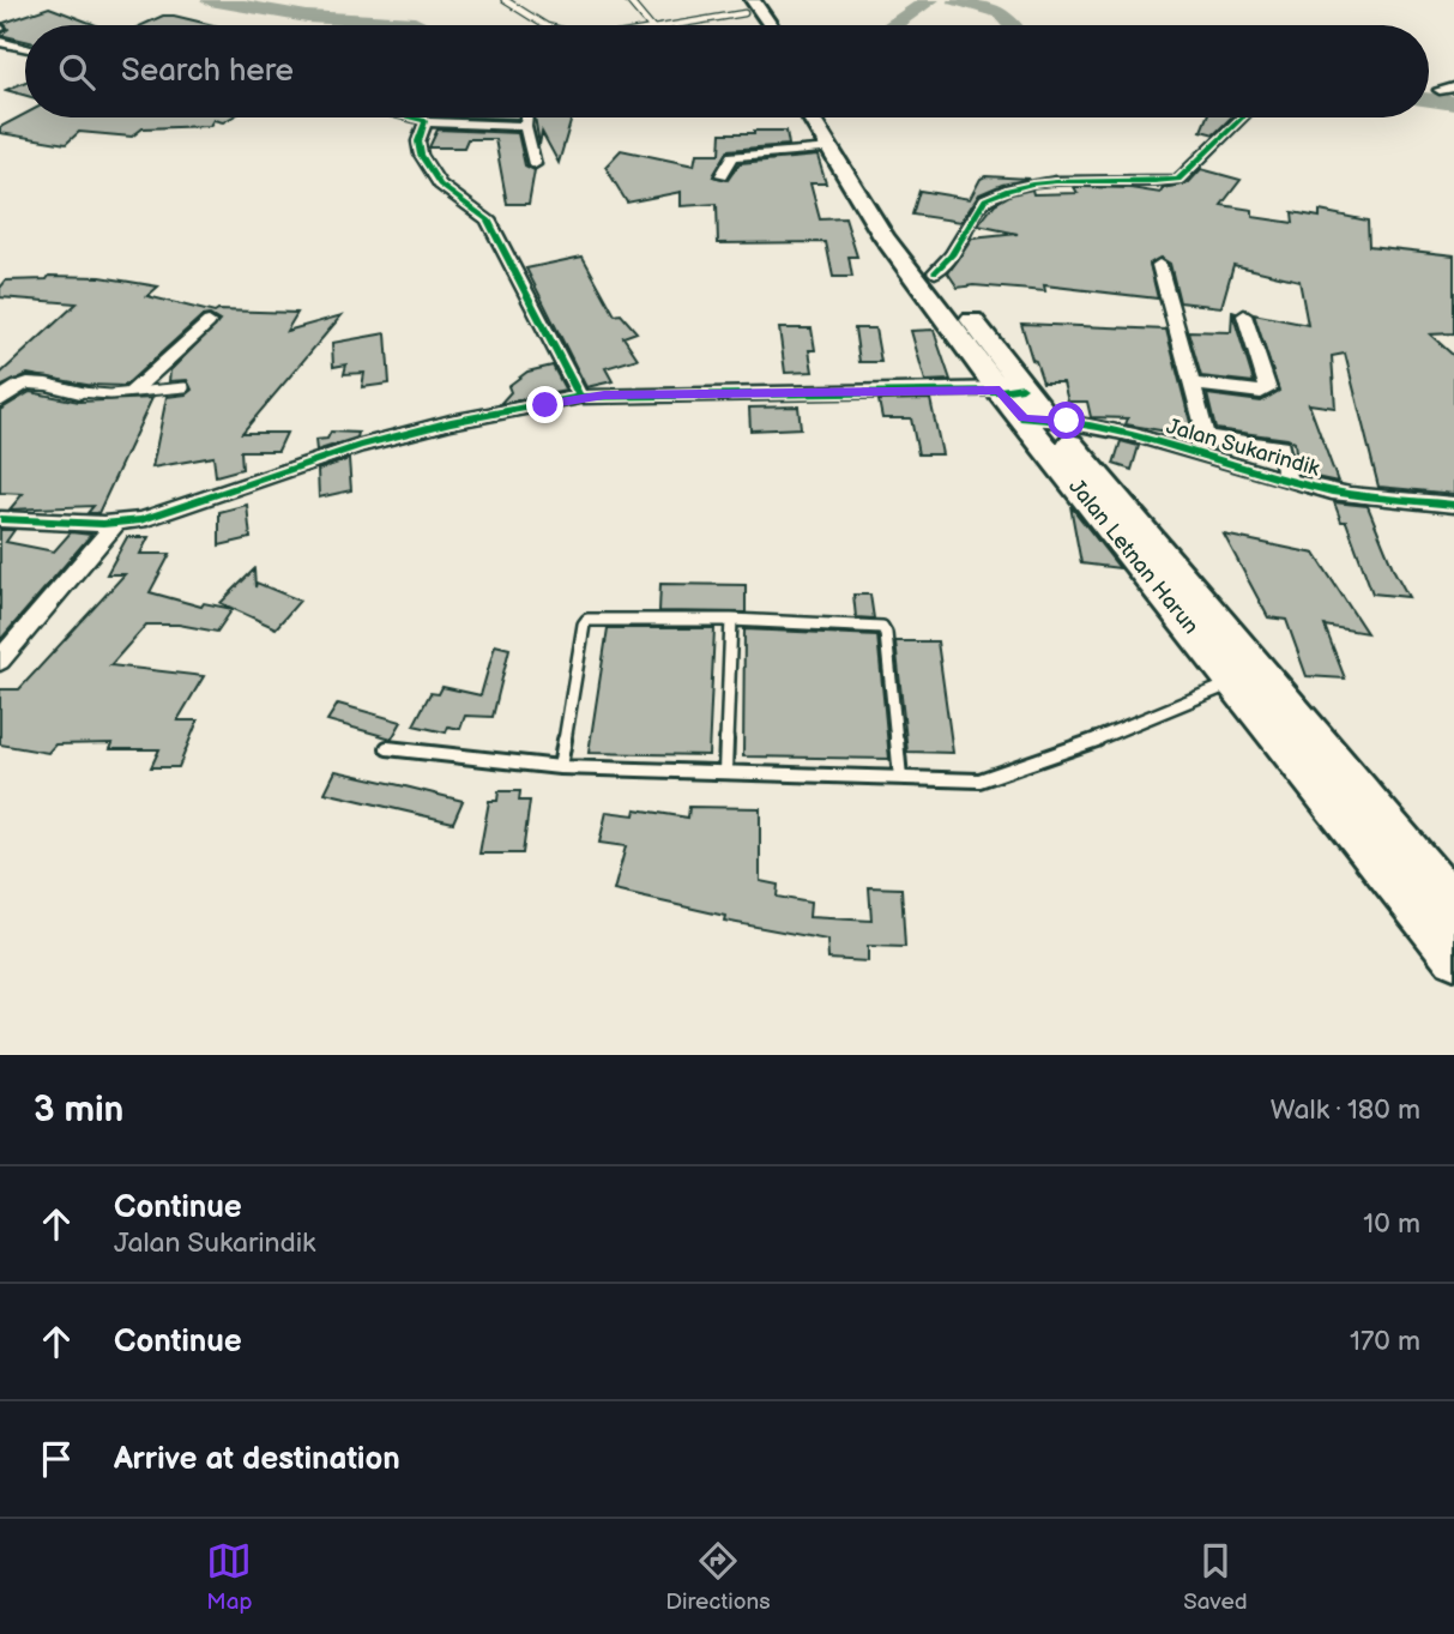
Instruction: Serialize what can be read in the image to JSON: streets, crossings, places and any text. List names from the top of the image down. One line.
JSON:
{"streets":{"main road":["Jalan Letnan Harun"],"street":["Jalan Sukarindik"]},"crossings":[["Jalan Sukarindik","Jalan Letnan Harun"]],"page":{"search":"Search here","heading":["3 min","Walk · 180 m"],"list":[["Continue","Jalan Sukarindik","10 m"],["Continue","170 m"],"Arrive at destination"],"nav":["Map","Directions","Saved"]}}
